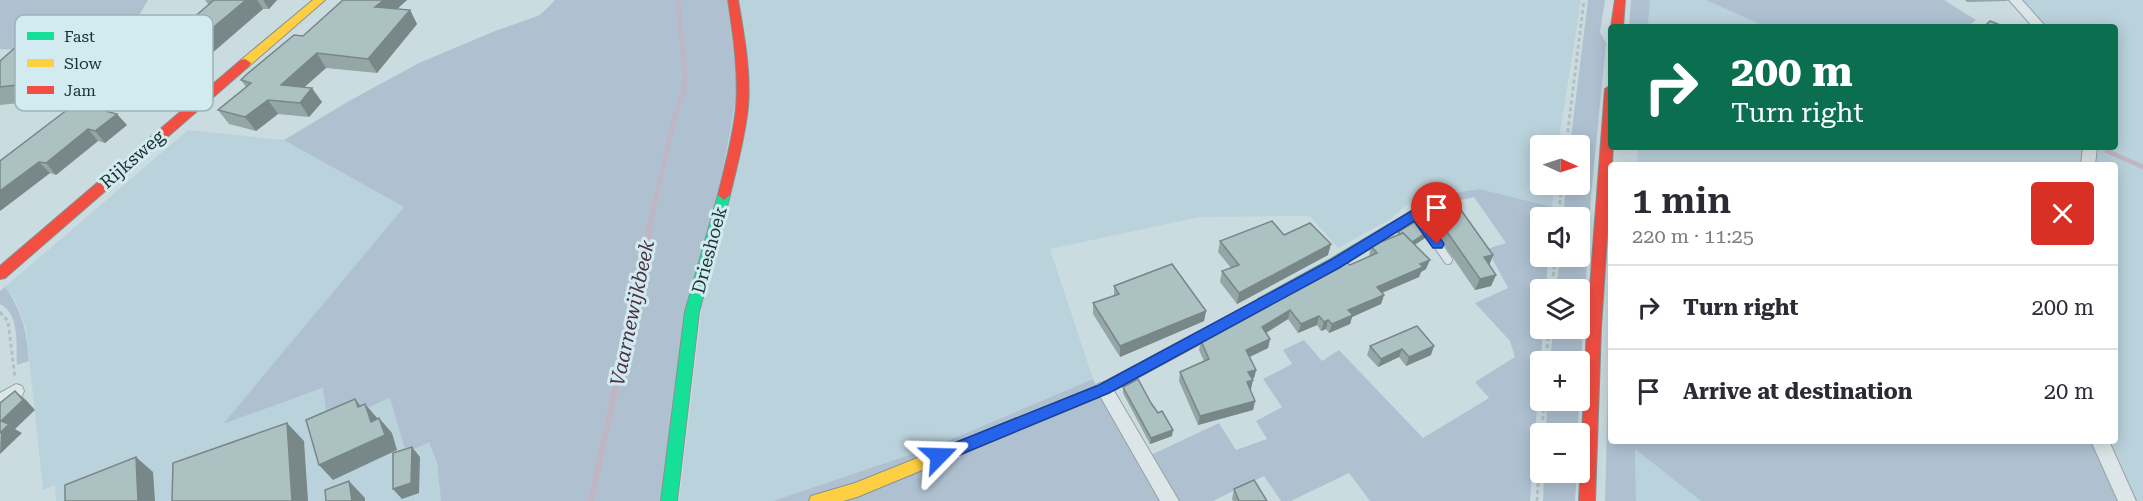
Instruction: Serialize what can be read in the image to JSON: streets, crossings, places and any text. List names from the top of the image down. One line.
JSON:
{"streets":{"street":["Rijksweg","Drieshoek"]},"water":["Vaarnewijkbeek"],"legend":["Fast","Slow","Jam"],"north":"right","page":{"turn":["200 m","Turn right"],"map_buttons":["+","−"],"heading":["1 min","220 m · 11:25"],"list":[{"name":"Turn right","value":"200 m"},{"name":"Arrive at destination","value":"20 m"}]}}
